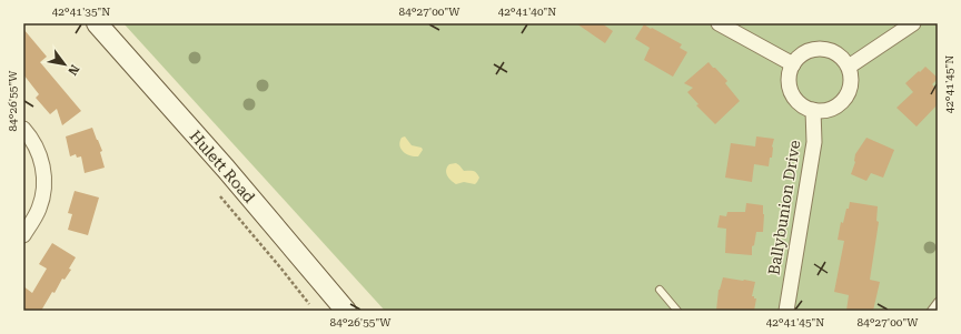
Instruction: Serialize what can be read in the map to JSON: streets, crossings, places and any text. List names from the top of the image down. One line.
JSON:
{"streets":{"street":["Hulett Road","Ballybunion Drive"]},"north":"bottom right","coordinates":["42°41'35\"N","84°27'00\"W","42°41'40\"N","42°41'45\"N","84°26'55\"W"]}
